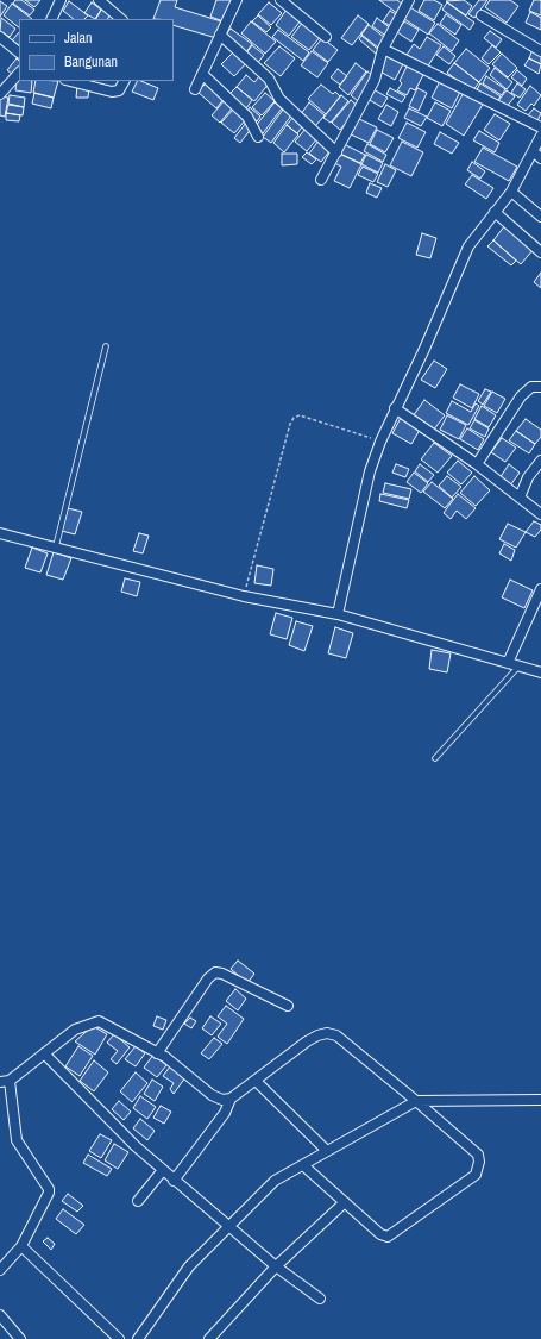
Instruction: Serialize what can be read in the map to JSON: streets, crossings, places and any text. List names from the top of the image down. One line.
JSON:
{"legend":["Jalan","Bangunan"]}
